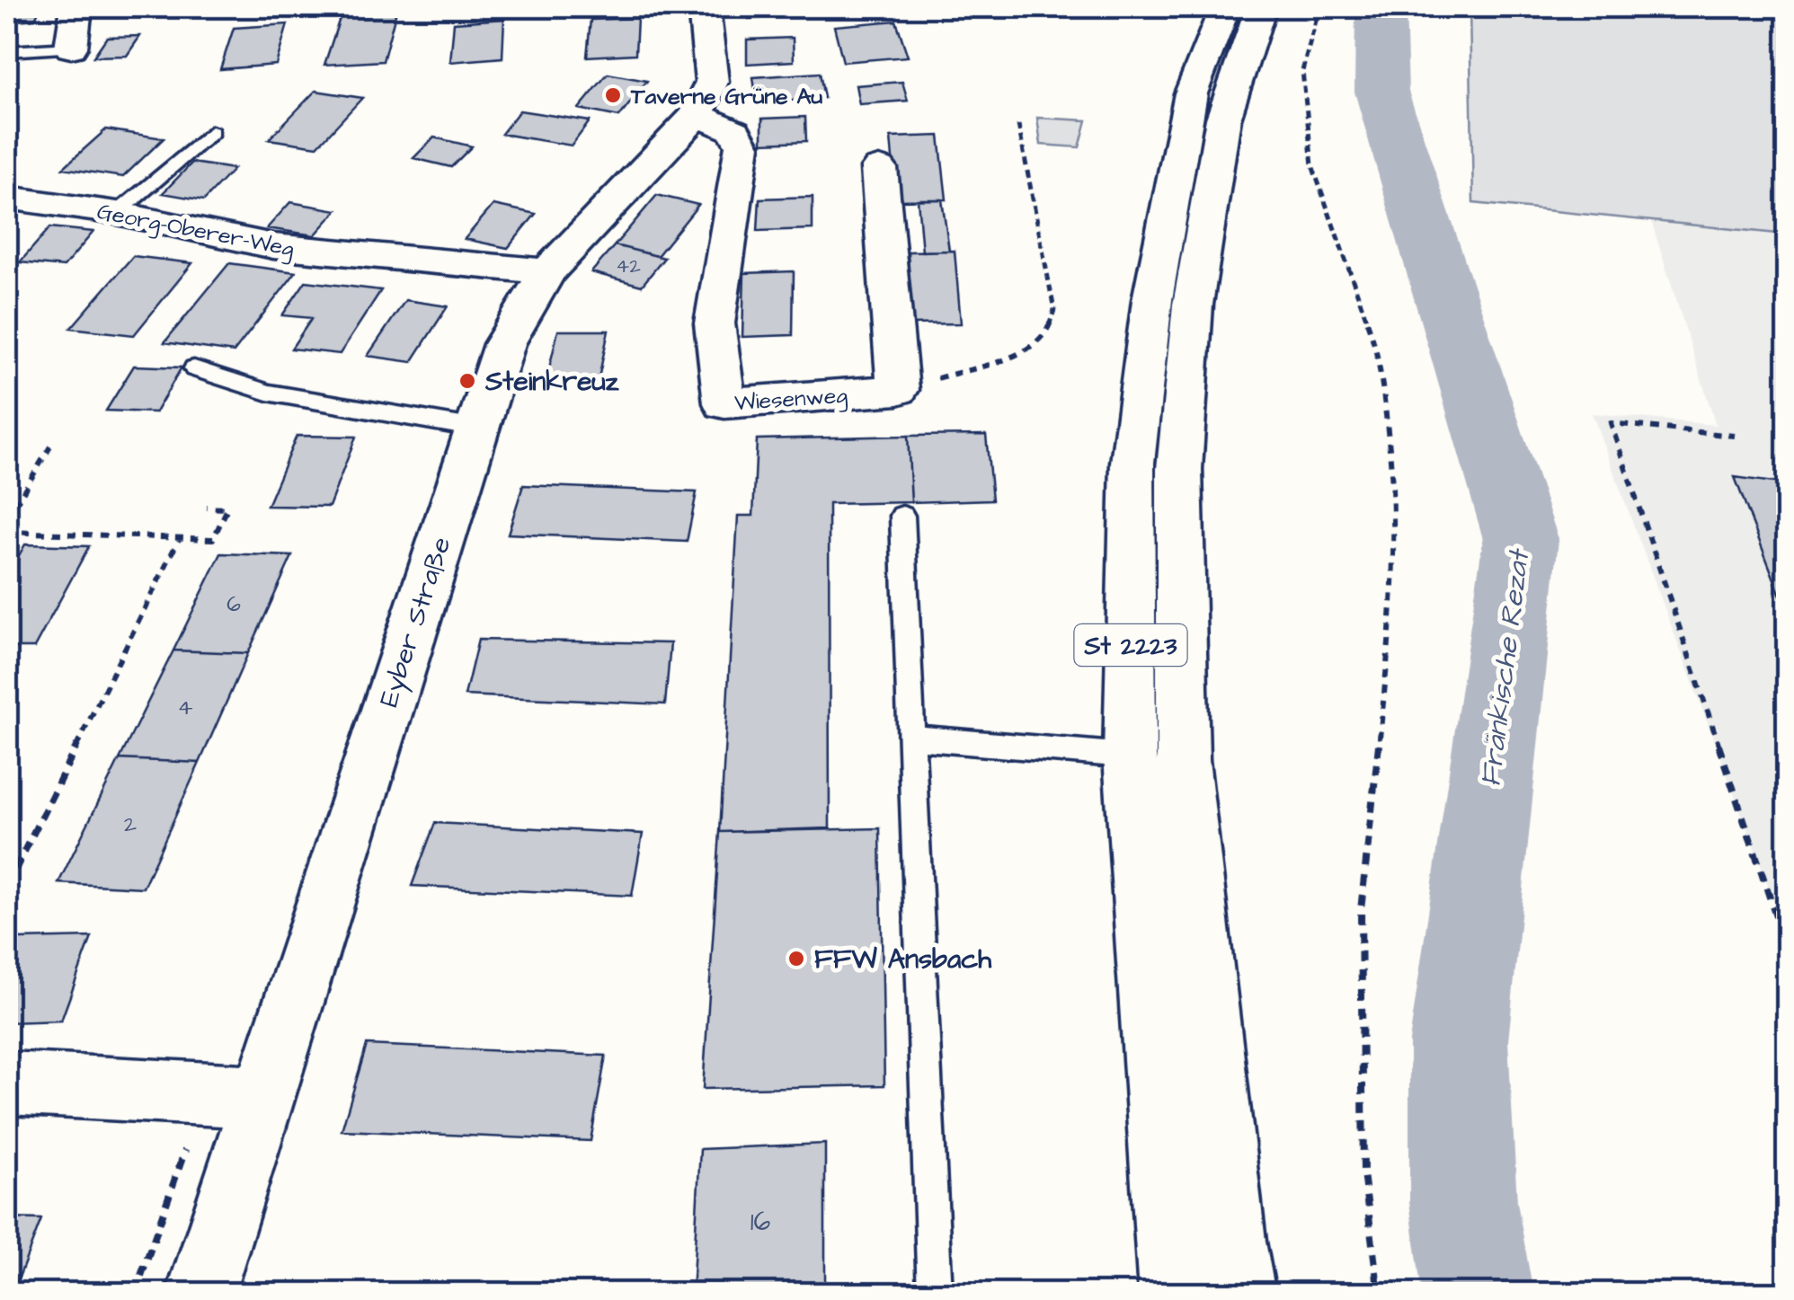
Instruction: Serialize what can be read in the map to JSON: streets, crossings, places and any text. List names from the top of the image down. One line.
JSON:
{"streets":{"street":["Georg-Oberer-Weg","Wiesenweg","Eyber Straße","St 2223"]},"crossings":[["Georg-Oberer-Weg","Eyber Straße"],["Wiesenweg","Eyber Straße"]],"water":["Fränkische Rezat"],"places":["Taverne Grüne Au","Steinkreuz","FFW Ansbach"],"house_numbers":["42","6","4","2","16"]}
